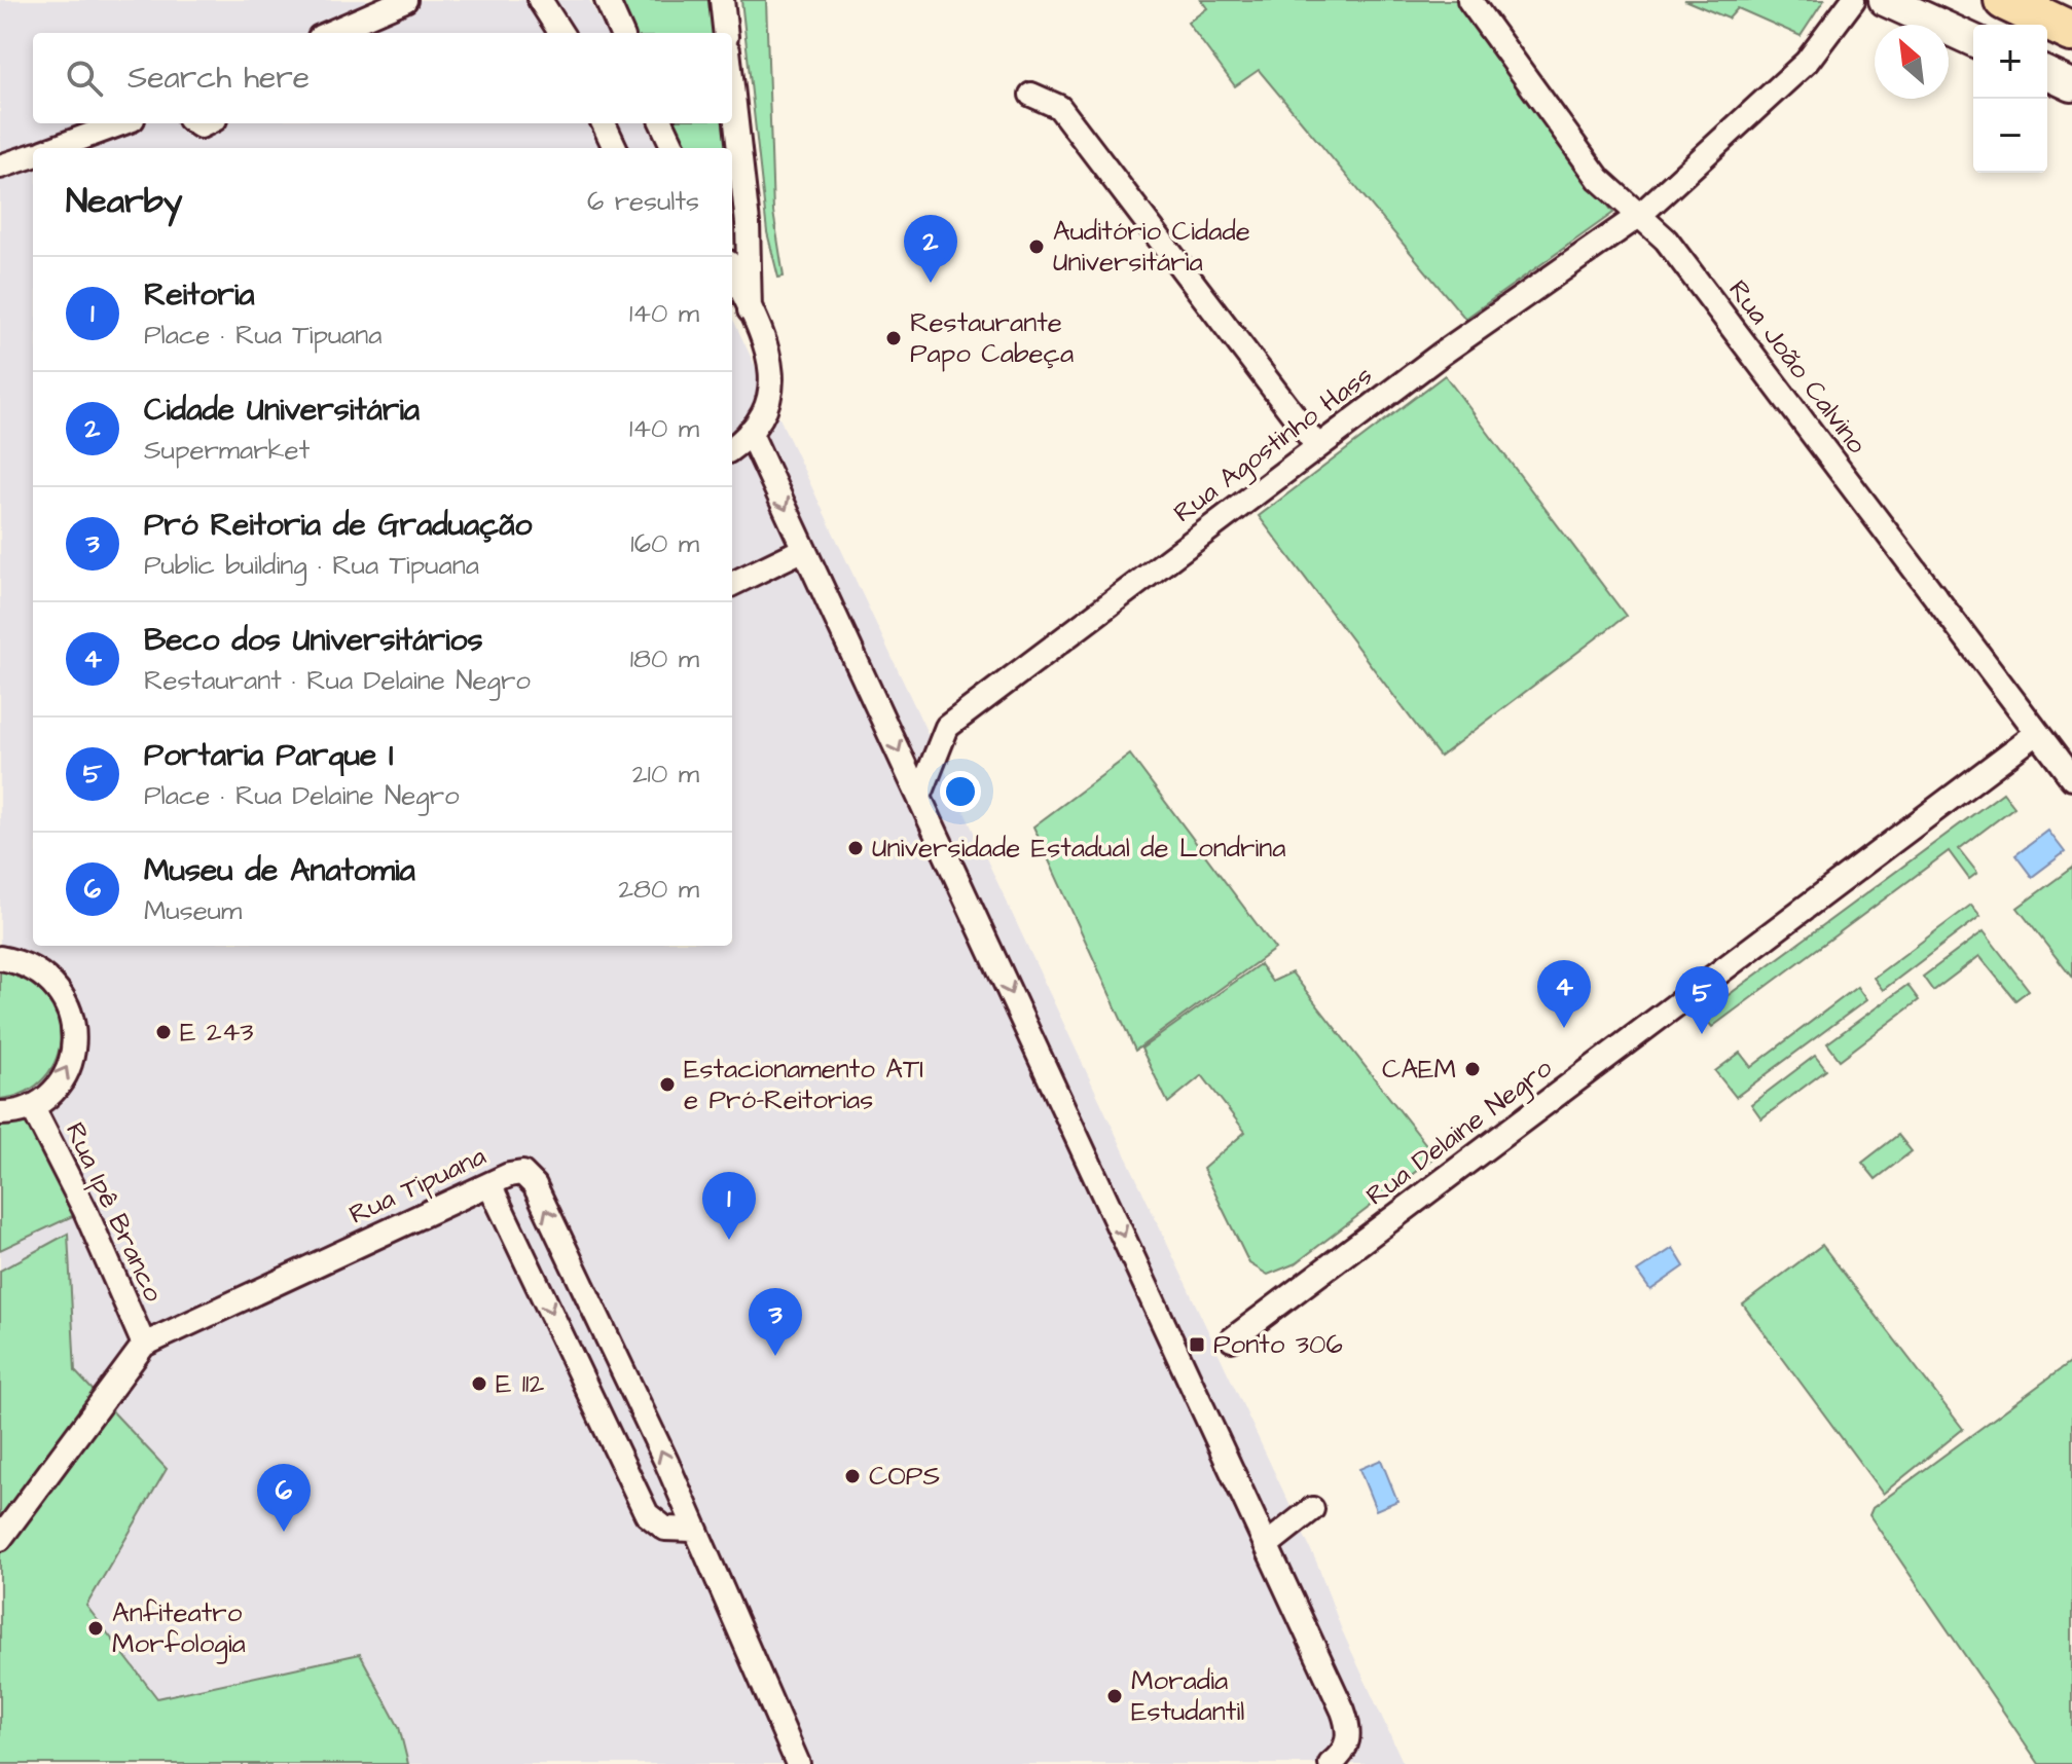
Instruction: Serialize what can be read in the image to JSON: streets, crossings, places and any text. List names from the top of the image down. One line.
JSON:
{"streets":{"street":["Rua João Calvino","Rua Agostinho Hass","Rua Delaine Negro","Rua Tipuana","Rua Ipê Branco"]},"crossings":[["Rua João Calvino","Rua Agostinho Hass"],["Rua João Calvino","Rua Delaine Negro"],["Rua Tipuana","Rua Ipê Branco"]],"places":{"other":["Auditório Cidade Universitária","Restaurante Papo Cabeça","Universidade Estadual de Londrina","E 243","CAEM","Estacionamento ATI e Pró-Reitorias","E 112","COPS","Anfiteatro Morfologia","Moradia Estudantil"],"transit":["Ponto 306"]},"north":"top left","page":{"map_buttons":["+","−"],"search":"Search here","heading":["Nearby","6 results"],"pins":["2","4","5","1","3","6"],"list":[{"mark":"1","name":"Reitoria","note":"Place · Rua Tipuana","value":"140 m"},{"mark":"2","name":"Cidade Universitária","note":"Supermarket","value":"140 m"},{"mark":"3","name":"Pró Reitoria de Graduação","note":"Public building · Rua Tipuana","value":"160 m"},{"mark":"4","name":"Beco dos Universitários","note":"Restaurant · Rua Delaine Negro","value":"180 m"},{"mark":"5","name":"Portaria Parque I","note":"Place · Rua Delaine Negro","value":"210 m"},{"mark":"6","name":"Museu de Anatomia","note":"Museum","value":"280 m"}]}}
